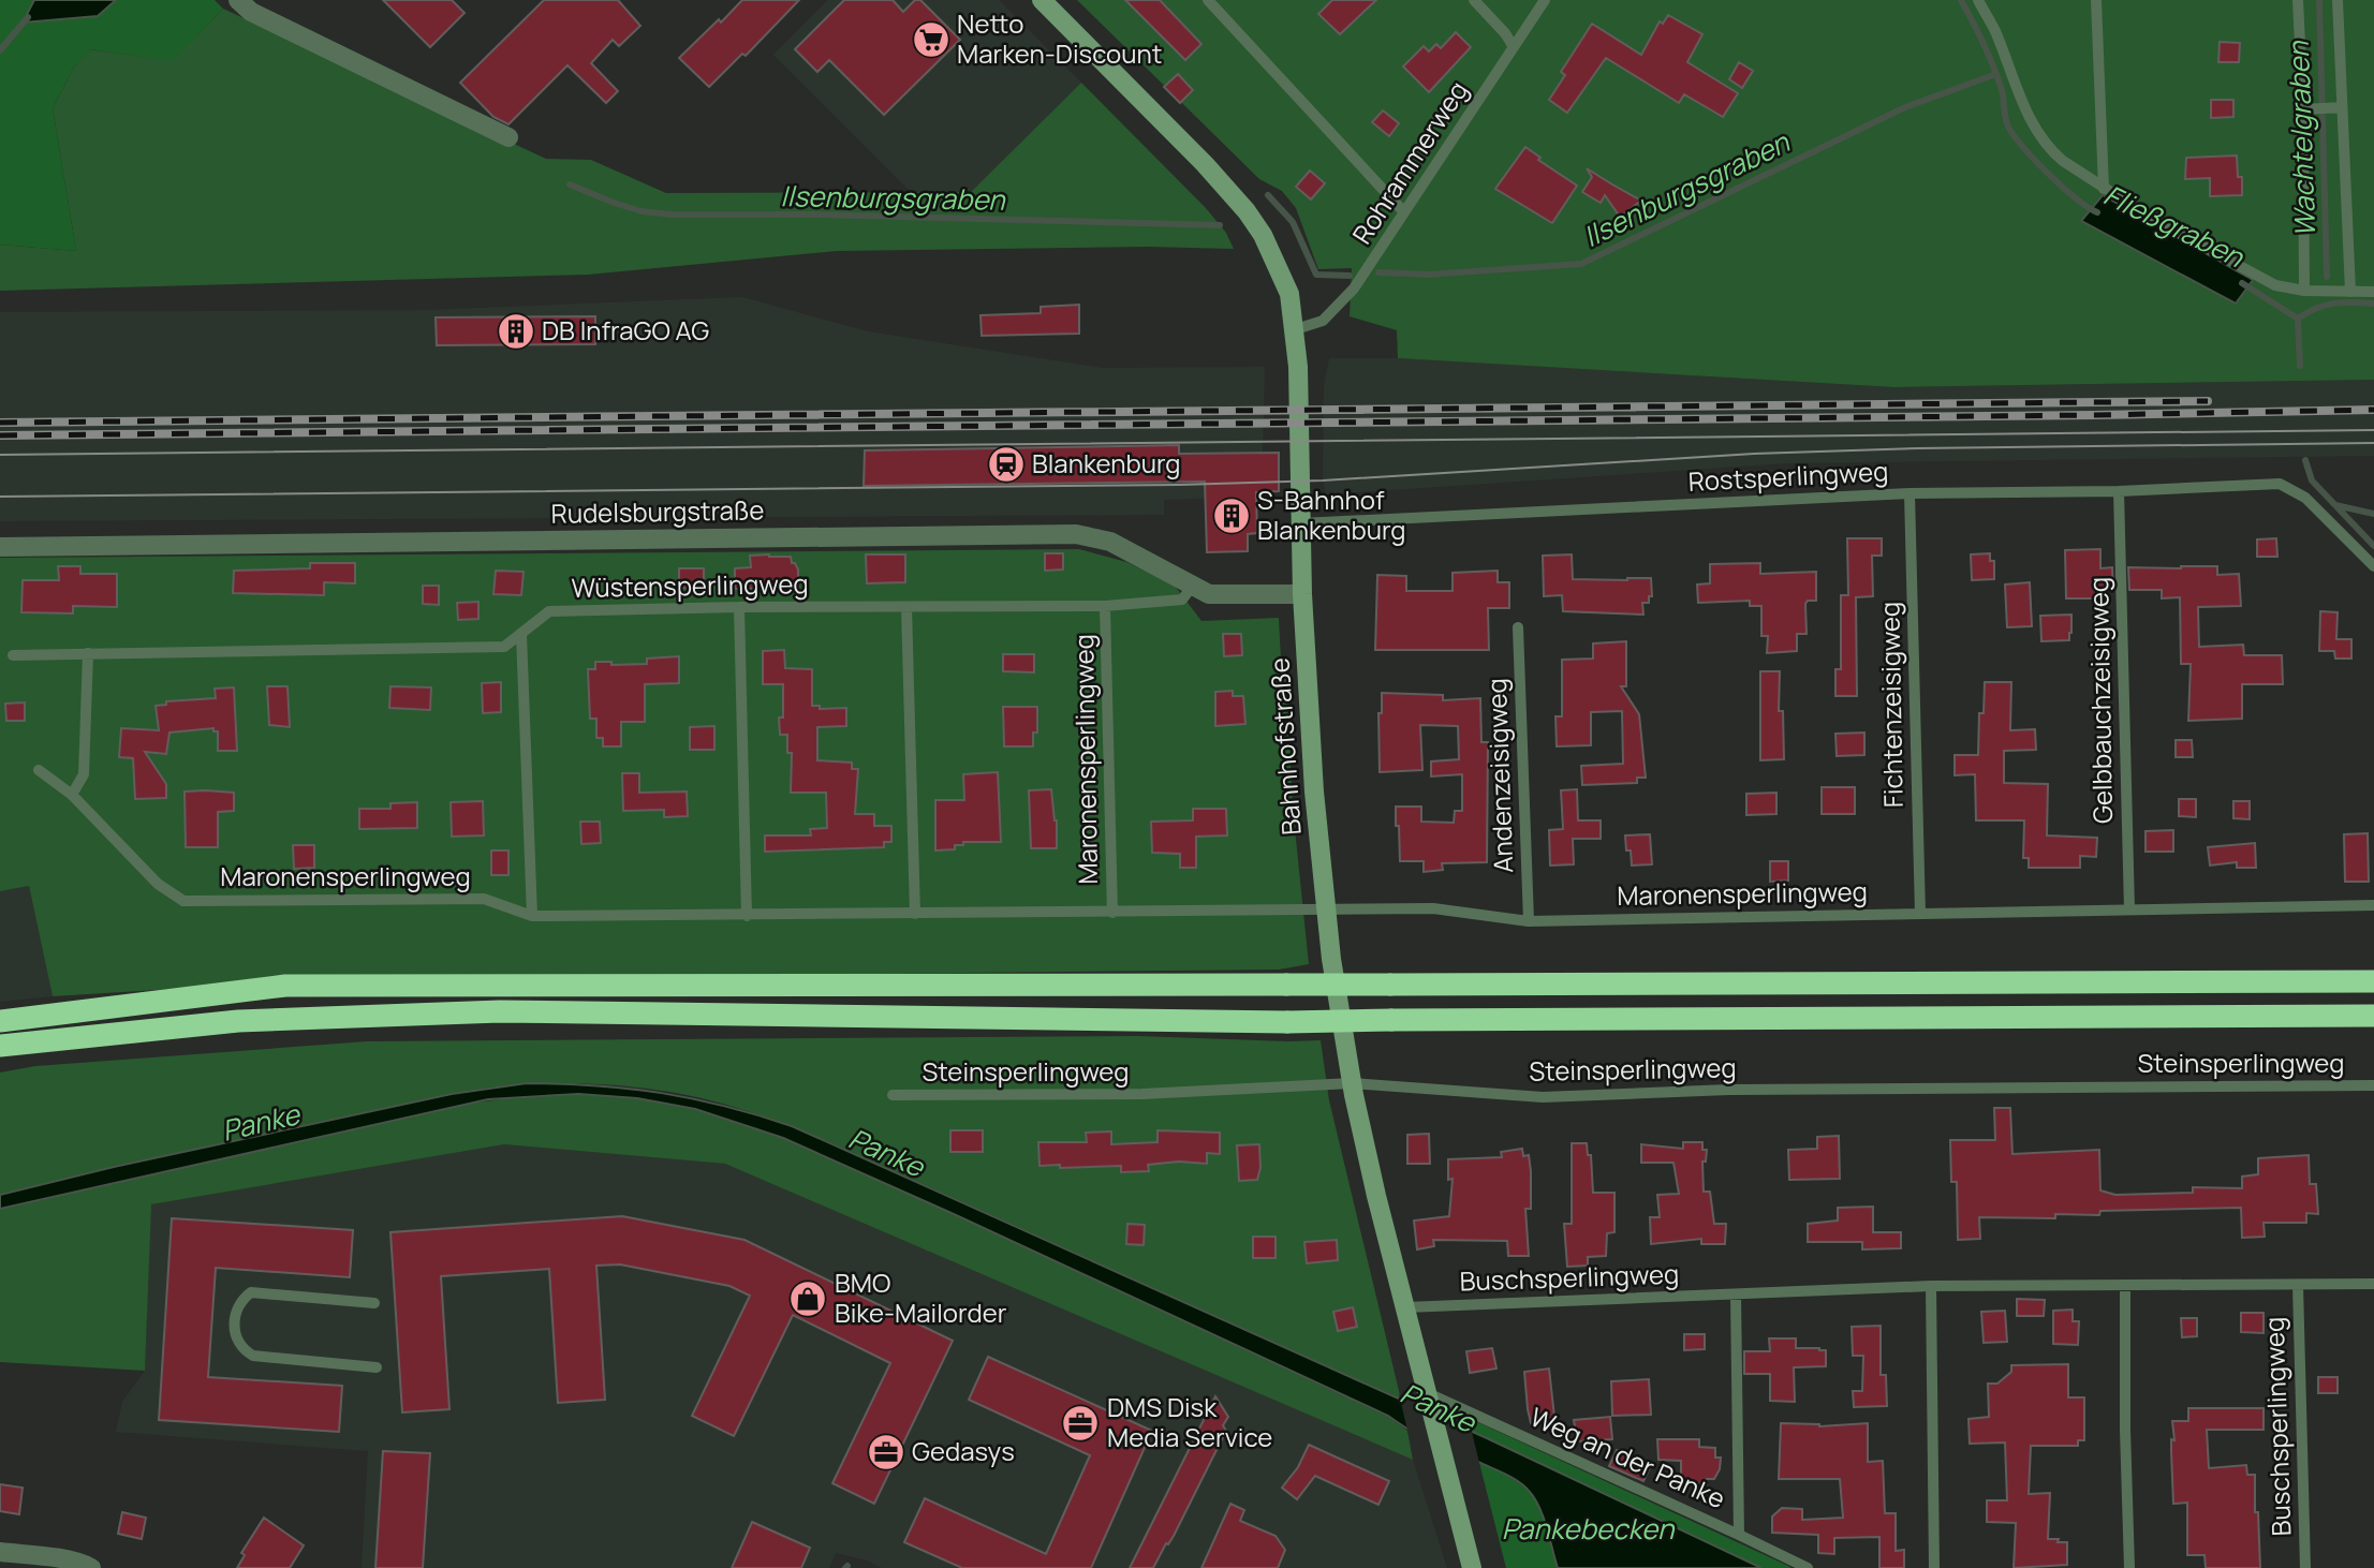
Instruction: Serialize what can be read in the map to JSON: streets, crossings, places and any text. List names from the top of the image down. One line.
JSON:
{"streets":{"main road":["Bahnhofstraße"],"street":["Rudelsburgstraße"],"lane":["Rohrammerweg","Rostsperlingweg","Wüstensperlingweg","Gelbbauchzeisigweg","Fichtenzeisigweg","Maronensperlingweg","Andenzeisigweg","Steinsperlingweg","Buschsperlingweg","Weg an der Panke"]},"crossings":[["Rohrammerweg","Bahnhofstraße"],["Rostsperlingweg","Gelbbauchzeisigweg"],["Rostsperlingweg","Fichtenzeisigweg"],["Rostsperlingweg","Bahnhofstraße"],["Rudelsburgstraße","Wüstensperlingweg"],["Rudelsburgstraße","Bahnhofstraße"],["Wüstensperlingweg","Maronensperlingweg"],["Gelbbauchzeisigweg","Maronensperlingweg"],["Fichtenzeisigweg","Maronensperlingweg"],["Bahnhofstraße","Maronensperlingweg"],["Bahnhofstraße","Steinsperlingweg"],["Bahnhofstraße","Buschsperlingweg"],["Bahnhofstraße","Weg an der Panke"],["Maronensperlingweg","Andenzeisigweg"]],"water":["Wachtelgraben","Ilsenburgsgraben","Fließgraben","Panke","Pankebecken"],"places":{"supermarket":["Netto Marken-Discount"],"building":["DB InfraGO AG","S-Bahnhof Blankenburg"],"station":["Blankenburg"],"shop":["BMO Bike-Mailorder"],"office":["DMS Disk Media Service","Gedasys"]}}
